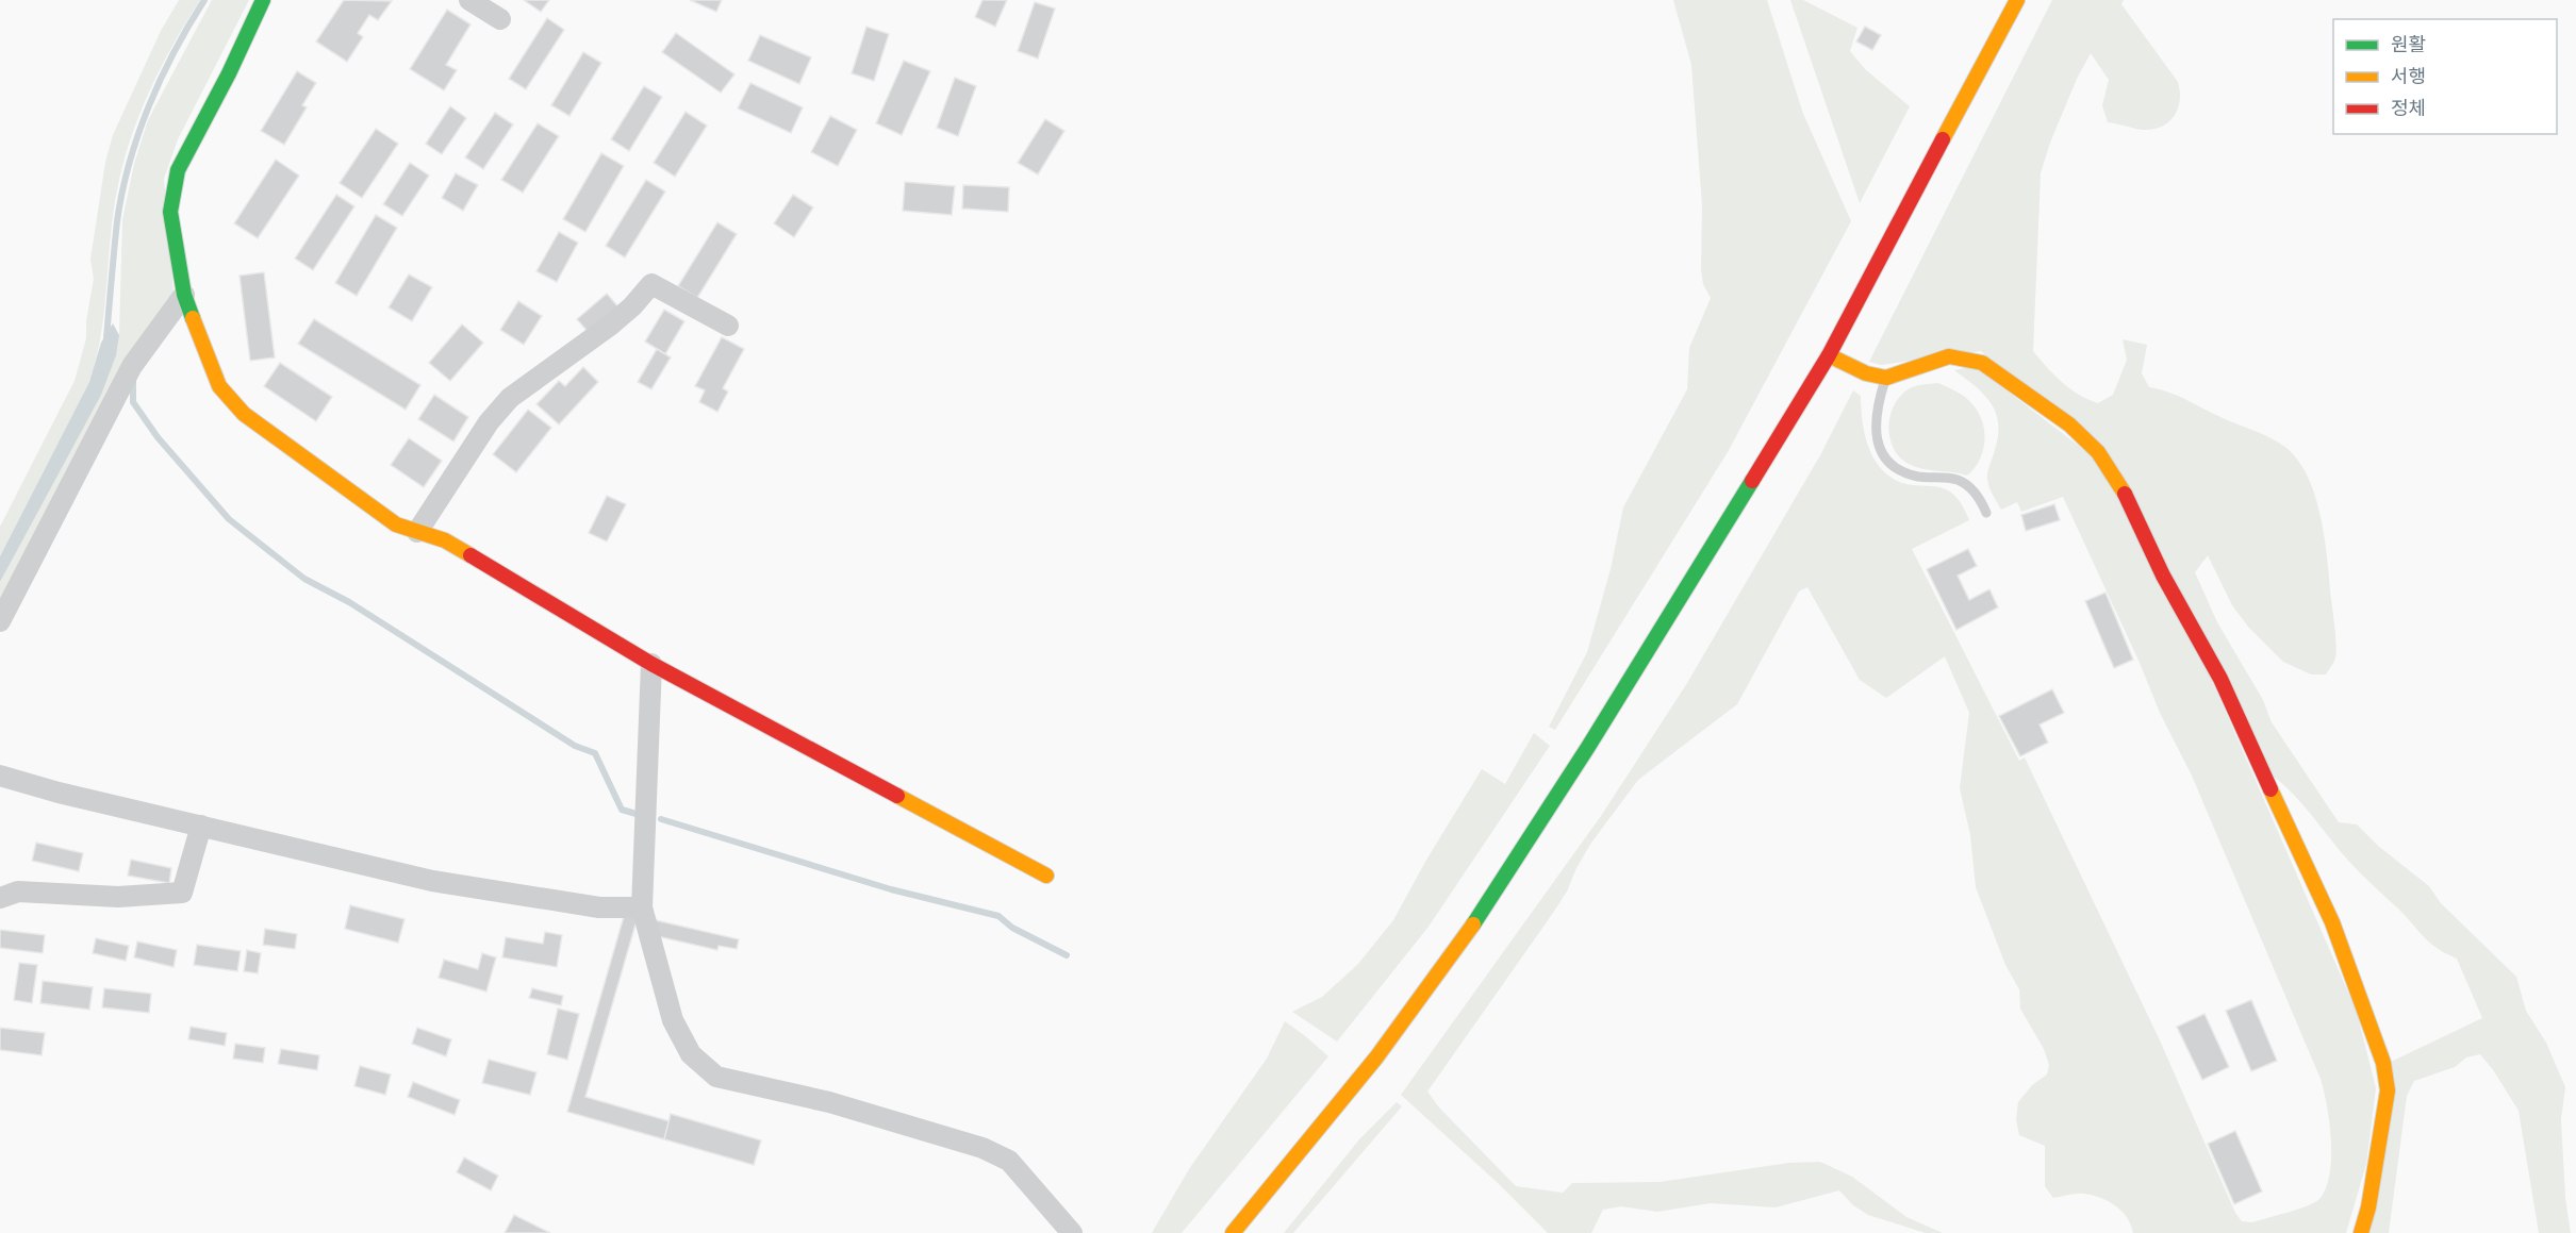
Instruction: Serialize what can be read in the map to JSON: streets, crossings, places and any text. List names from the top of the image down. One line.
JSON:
{"legend":["원활","서행","정체"]}
